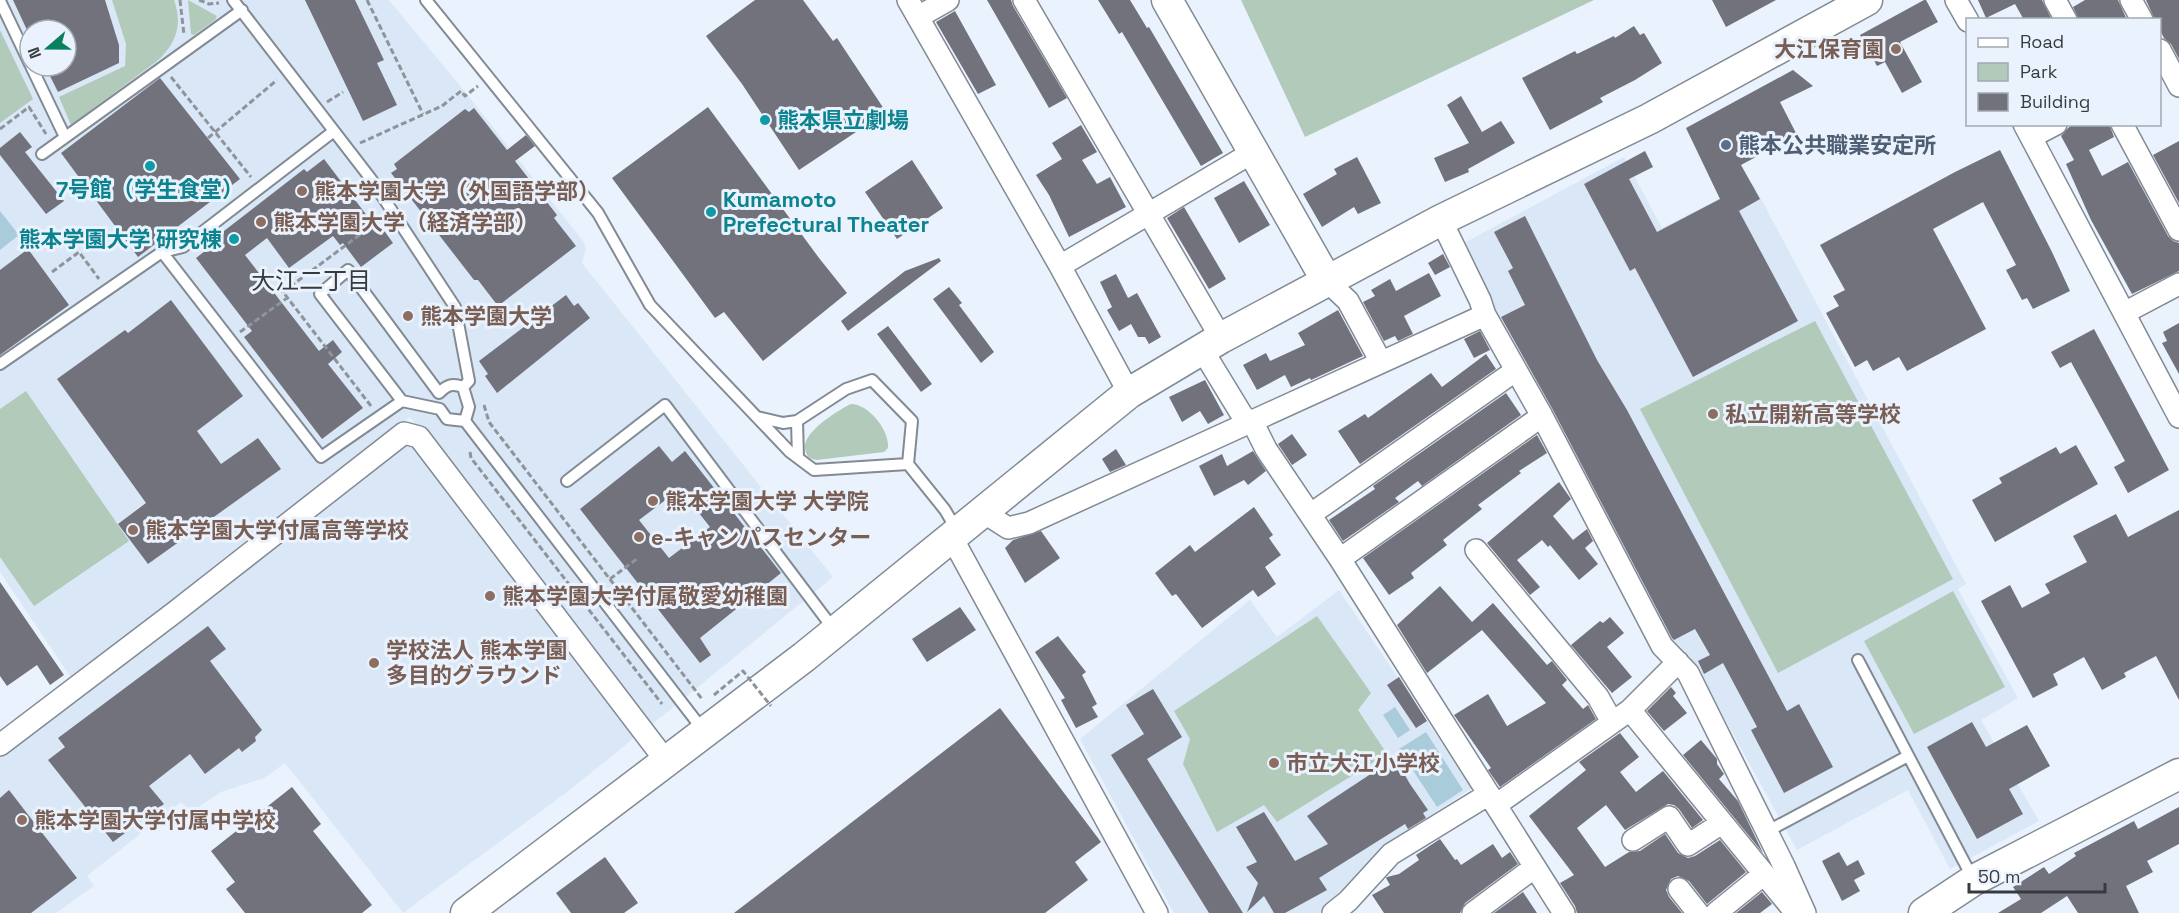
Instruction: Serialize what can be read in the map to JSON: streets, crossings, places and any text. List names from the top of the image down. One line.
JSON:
{"districts":["大江二丁目"],"places":["大江保育園","熊本県立劇場","熊本公共職業安定所","7号館（学生食堂）","熊本学園大学（外国語学部）","Kumamoto Prefectural Theater","熊本学園大学（経済学部）","熊本学園大学 研究棟","熊本学園大学","私立開新高等学校","熊本学園大学 大学院","熊本学園大学付属高等学校","e-キャンパスセンター","熊本学園大学付属敬愛幼稚園","学校法人 熊本学園 多目的グラウンド","市立大江小学校","熊本学園大学付属中学校"],"legend":["Road","Park","Building"],"scale_bar":"50 m","north":"left"}
